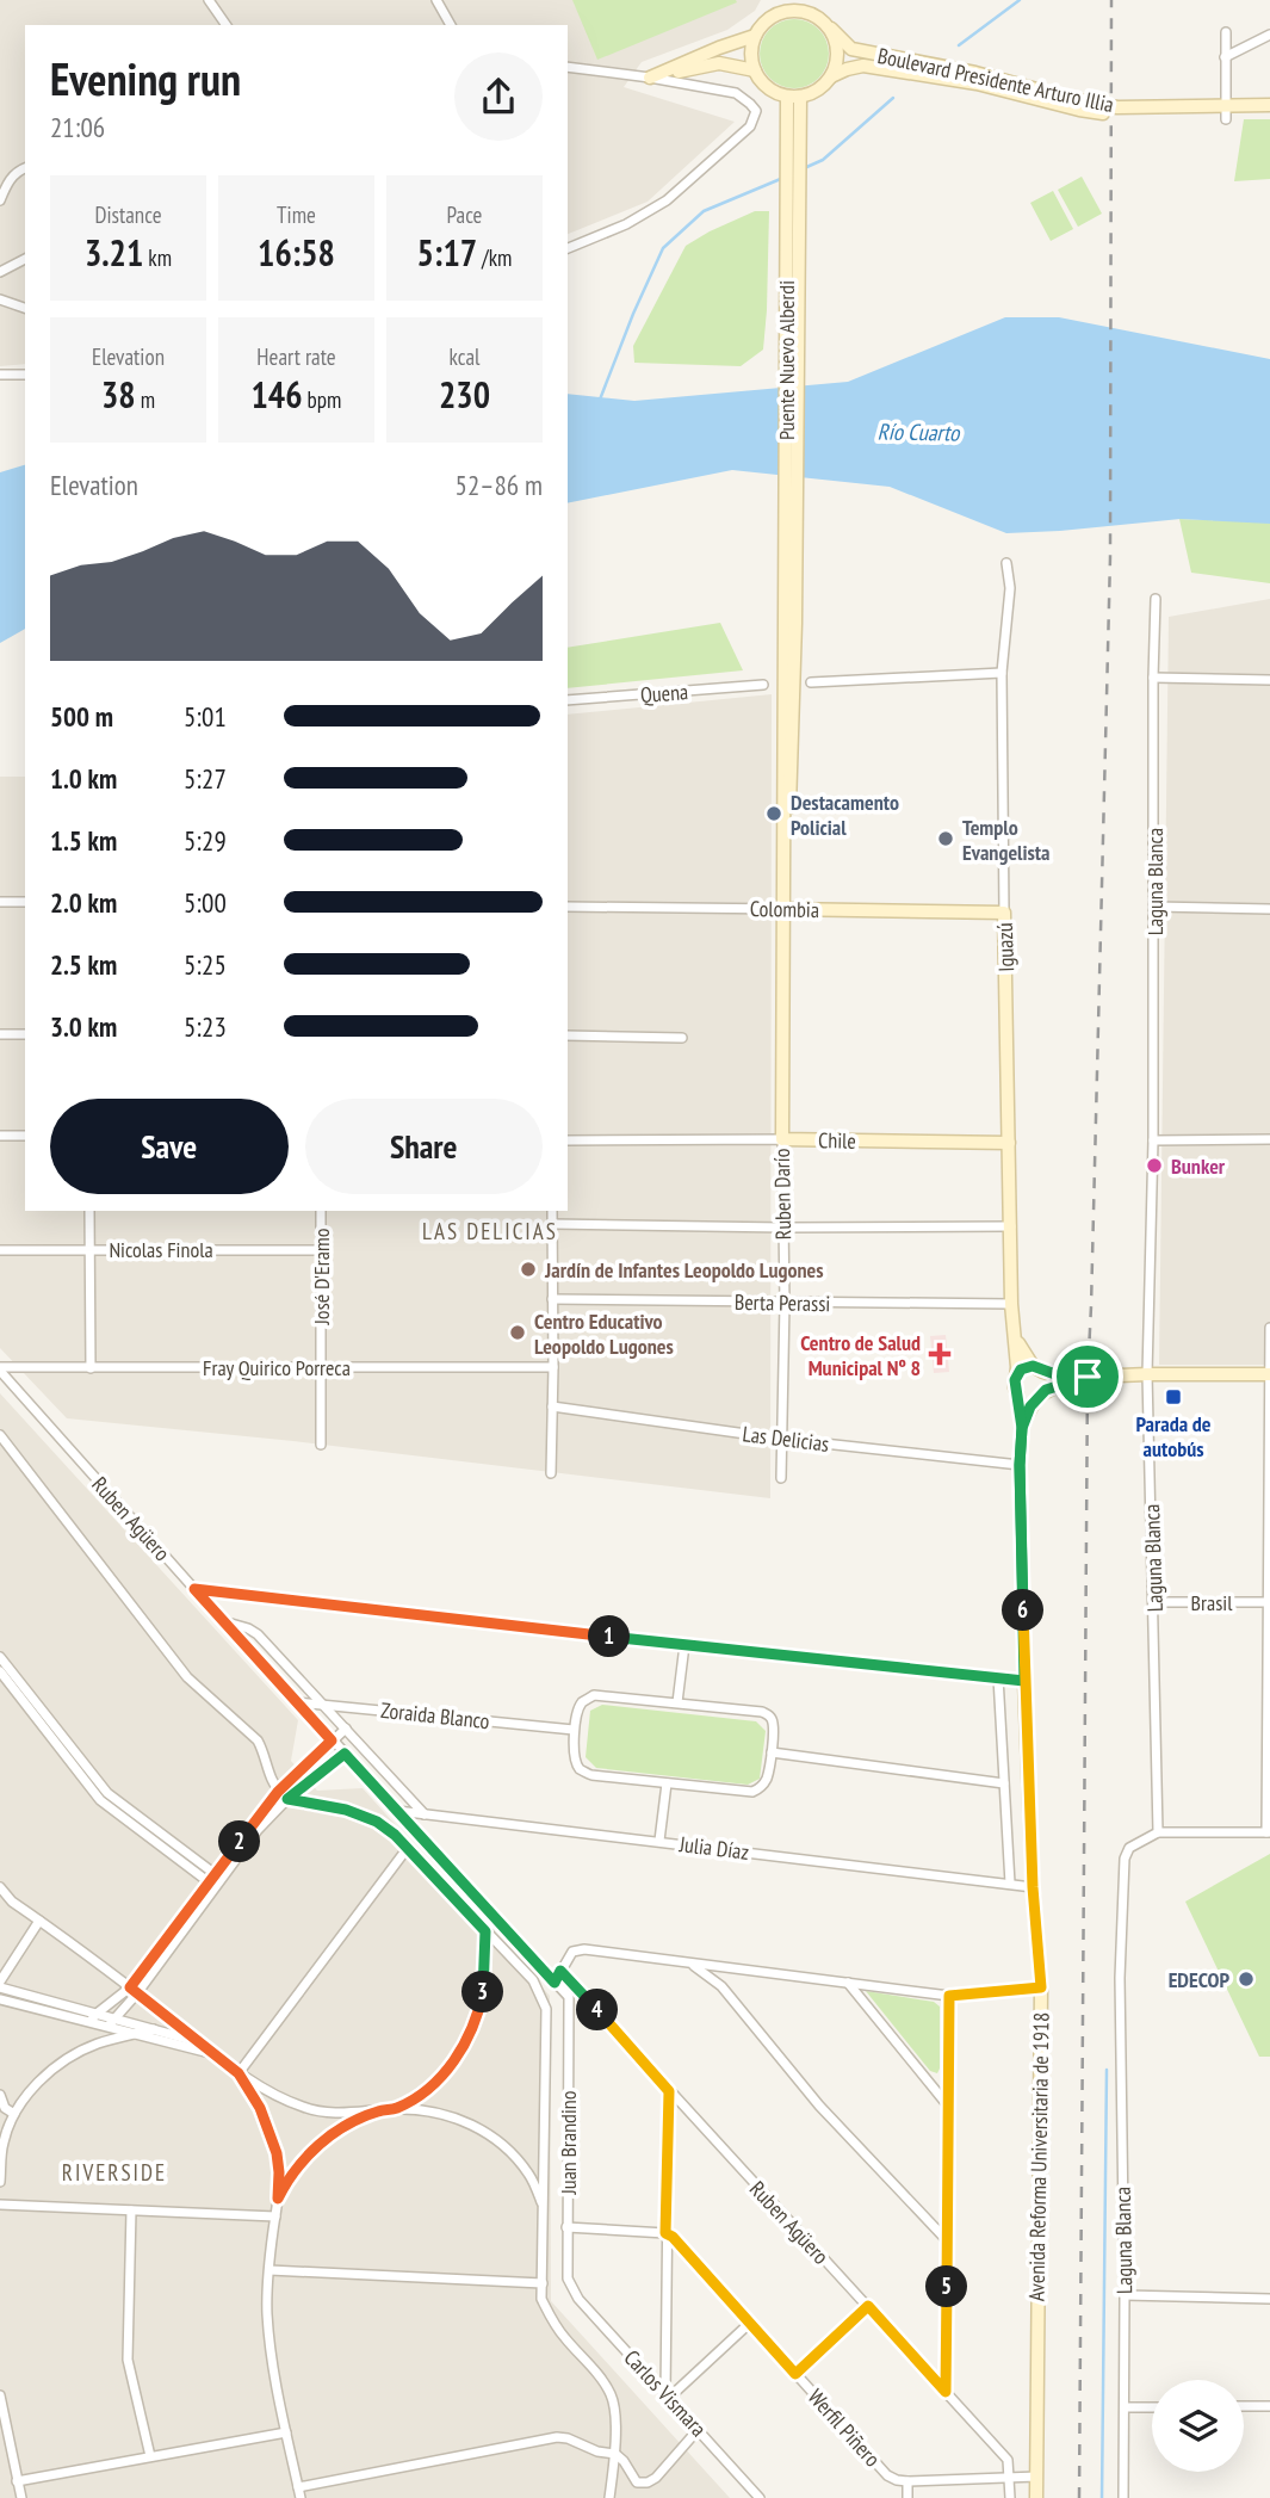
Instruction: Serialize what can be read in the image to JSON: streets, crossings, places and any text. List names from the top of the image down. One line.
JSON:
{"streets":{"main road":["Boulevard Presidente Arturo Illia","Puente Nuevo Alberdi","Colombia","Iguazú","Chile","Ruben Darío","Avenida Reforma Universitaria de 1918"],"street":["Quena","Laguna Blanca","Nicolas Finola","José D'Eramo","Berta Perassi","Fray Quirico Porreca","Las Delicias","Ruben Agüero","Brasil","Zoraida Blanco","Julia Díaz","Juan Brandino","Carlos Vismara","Werfil Piñero"]},"crossings":[["Boulevard Presidente Arturo Illia","Puente Nuevo Alberdi"],["Puente Nuevo Alberdi","Ruben Darío"],["Laguna Blanca","Brasil"],["Colombia","Iguazú"],["Colombia","Ruben Darío"],["Iguazú","Chile"],["Iguazú","Berta Perassi"],["Chile","Ruben Darío"],["Ruben Darío","Berta Perassi"],["Ruben Darío","Las Delicias"],["Nicolas Finola","José D'Eramo"],["José D'Eramo","Fray Quirico Porreca"],["Fray Quirico Porreca","Ruben Agüero"],["Las Delicias","Avenida Reforma Universitaria de 1918"],["Ruben Agüero","Zoraida Blanco"],["Ruben Agüero","Julia Díaz"],["Ruben Agüero","Juan Brandino"],["Julia Díaz","Avenida Reforma Universitaria de 1918"],["Juan Brandino","Carlos Vismara"]],"districts":["LAS DELICIAS","RIVERSIDE"],"water":["Río Cuarto"],"places":{"other":["Destacamento Policial","Templo Evangelista","Bunker","Jardín de Infantes Leopoldo Lugones","Centro Educativo Leopoldo Lugones","EDECOP"],"health":["Centro de Salud Municipal Nº 8"],"transit":["Parada de autobús"]},"page":{"heading":["Evening run","21:06"],"stats":[["Distance","3.21 km"],["Time","16:58"],["Pace","5:17 /km"],["Elevation","38 m"],["Heart rate","146 bpm"],["kcal","230"]],"chart":["Elevation","52–86 m"],"list":[{"name":"500 m","note":"5:01"},{"name":"1.0 km","note":"5:27"},{"name":"1.5 km","note":"5:29"},{"name":"2.0 km","note":"5:00"},{"name":"2.5 km","note":"5:25"},{"name":"3.0 km","note":"5:23"}],"buttons":["Save","Share"],"pins":["6","1","2","3","4","5"]}}
